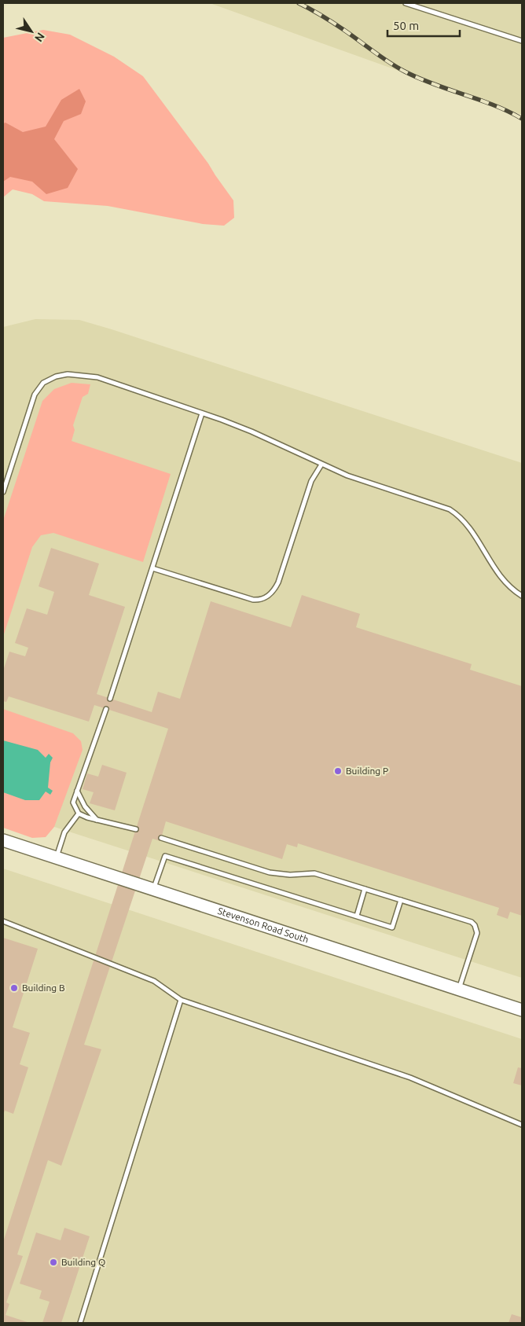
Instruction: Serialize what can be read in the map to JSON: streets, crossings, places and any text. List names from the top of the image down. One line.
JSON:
{"streets":{"main road":["Stevenson Road South"]},"places":["Building P","Building B","Building Q"],"scale_bar":"50 m","north":"bottom right"}
